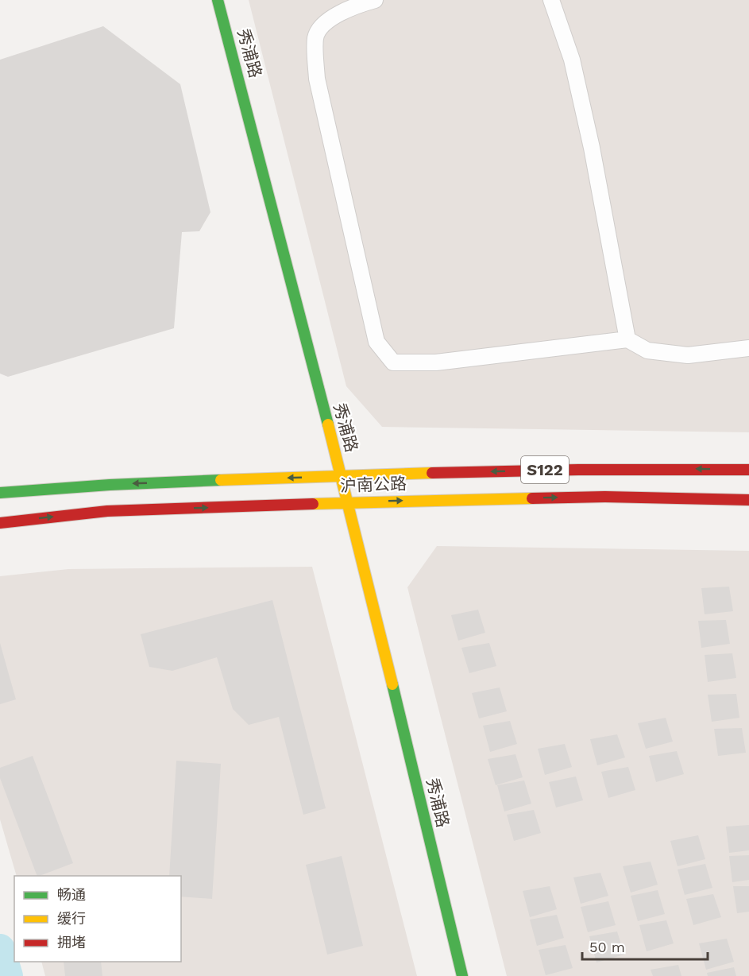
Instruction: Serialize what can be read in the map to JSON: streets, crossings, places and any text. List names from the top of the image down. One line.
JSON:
{"streets":{"main road":["秀浦路","S122","沪南公路"]},"crossings":[["秀浦路","沪南公路"]],"legend":["畅通","缓行","拥堵"],"scale_bar":"50 m"}
